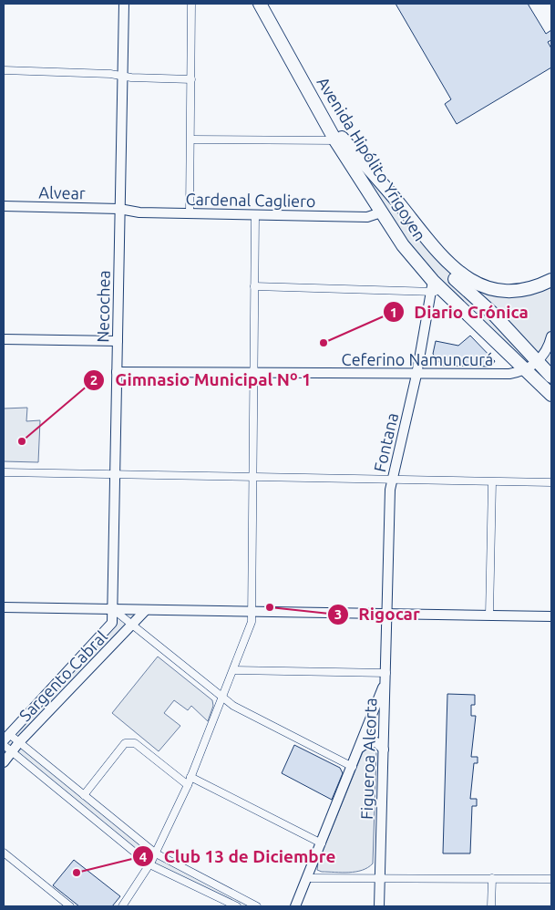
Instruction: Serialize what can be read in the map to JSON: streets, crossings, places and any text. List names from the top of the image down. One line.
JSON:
{"streets":{"highway":["Avenida Hipólito Yrigoyen"],"street":["Alvear","Cardenal Cagliero","Necochea","Ceferino Namuncurá","Fontana","Sargento Cabral","Figueroa Alcorta"]},"crossings":[["Avenida Hipólito Yrigoyen","Cardenal Cagliero"],["Avenida Hipólito Yrigoyen","Ceferino Namuncurá"],["Avenida Hipólito Yrigoyen","Fontana"],["Alvear","Cardenal Cagliero"],["Alvear","Necochea"],["Cardenal Cagliero","Necochea"],["Necochea","Ceferino Namuncurá"],["Ceferino Namuncurá","Fontana"],["Fontana","Figueroa Alcorta"]],"places":["Diario Crónica","Gimnasio Municipal Nº 1","Rigocar","Club 13 de Diciembre"]}
